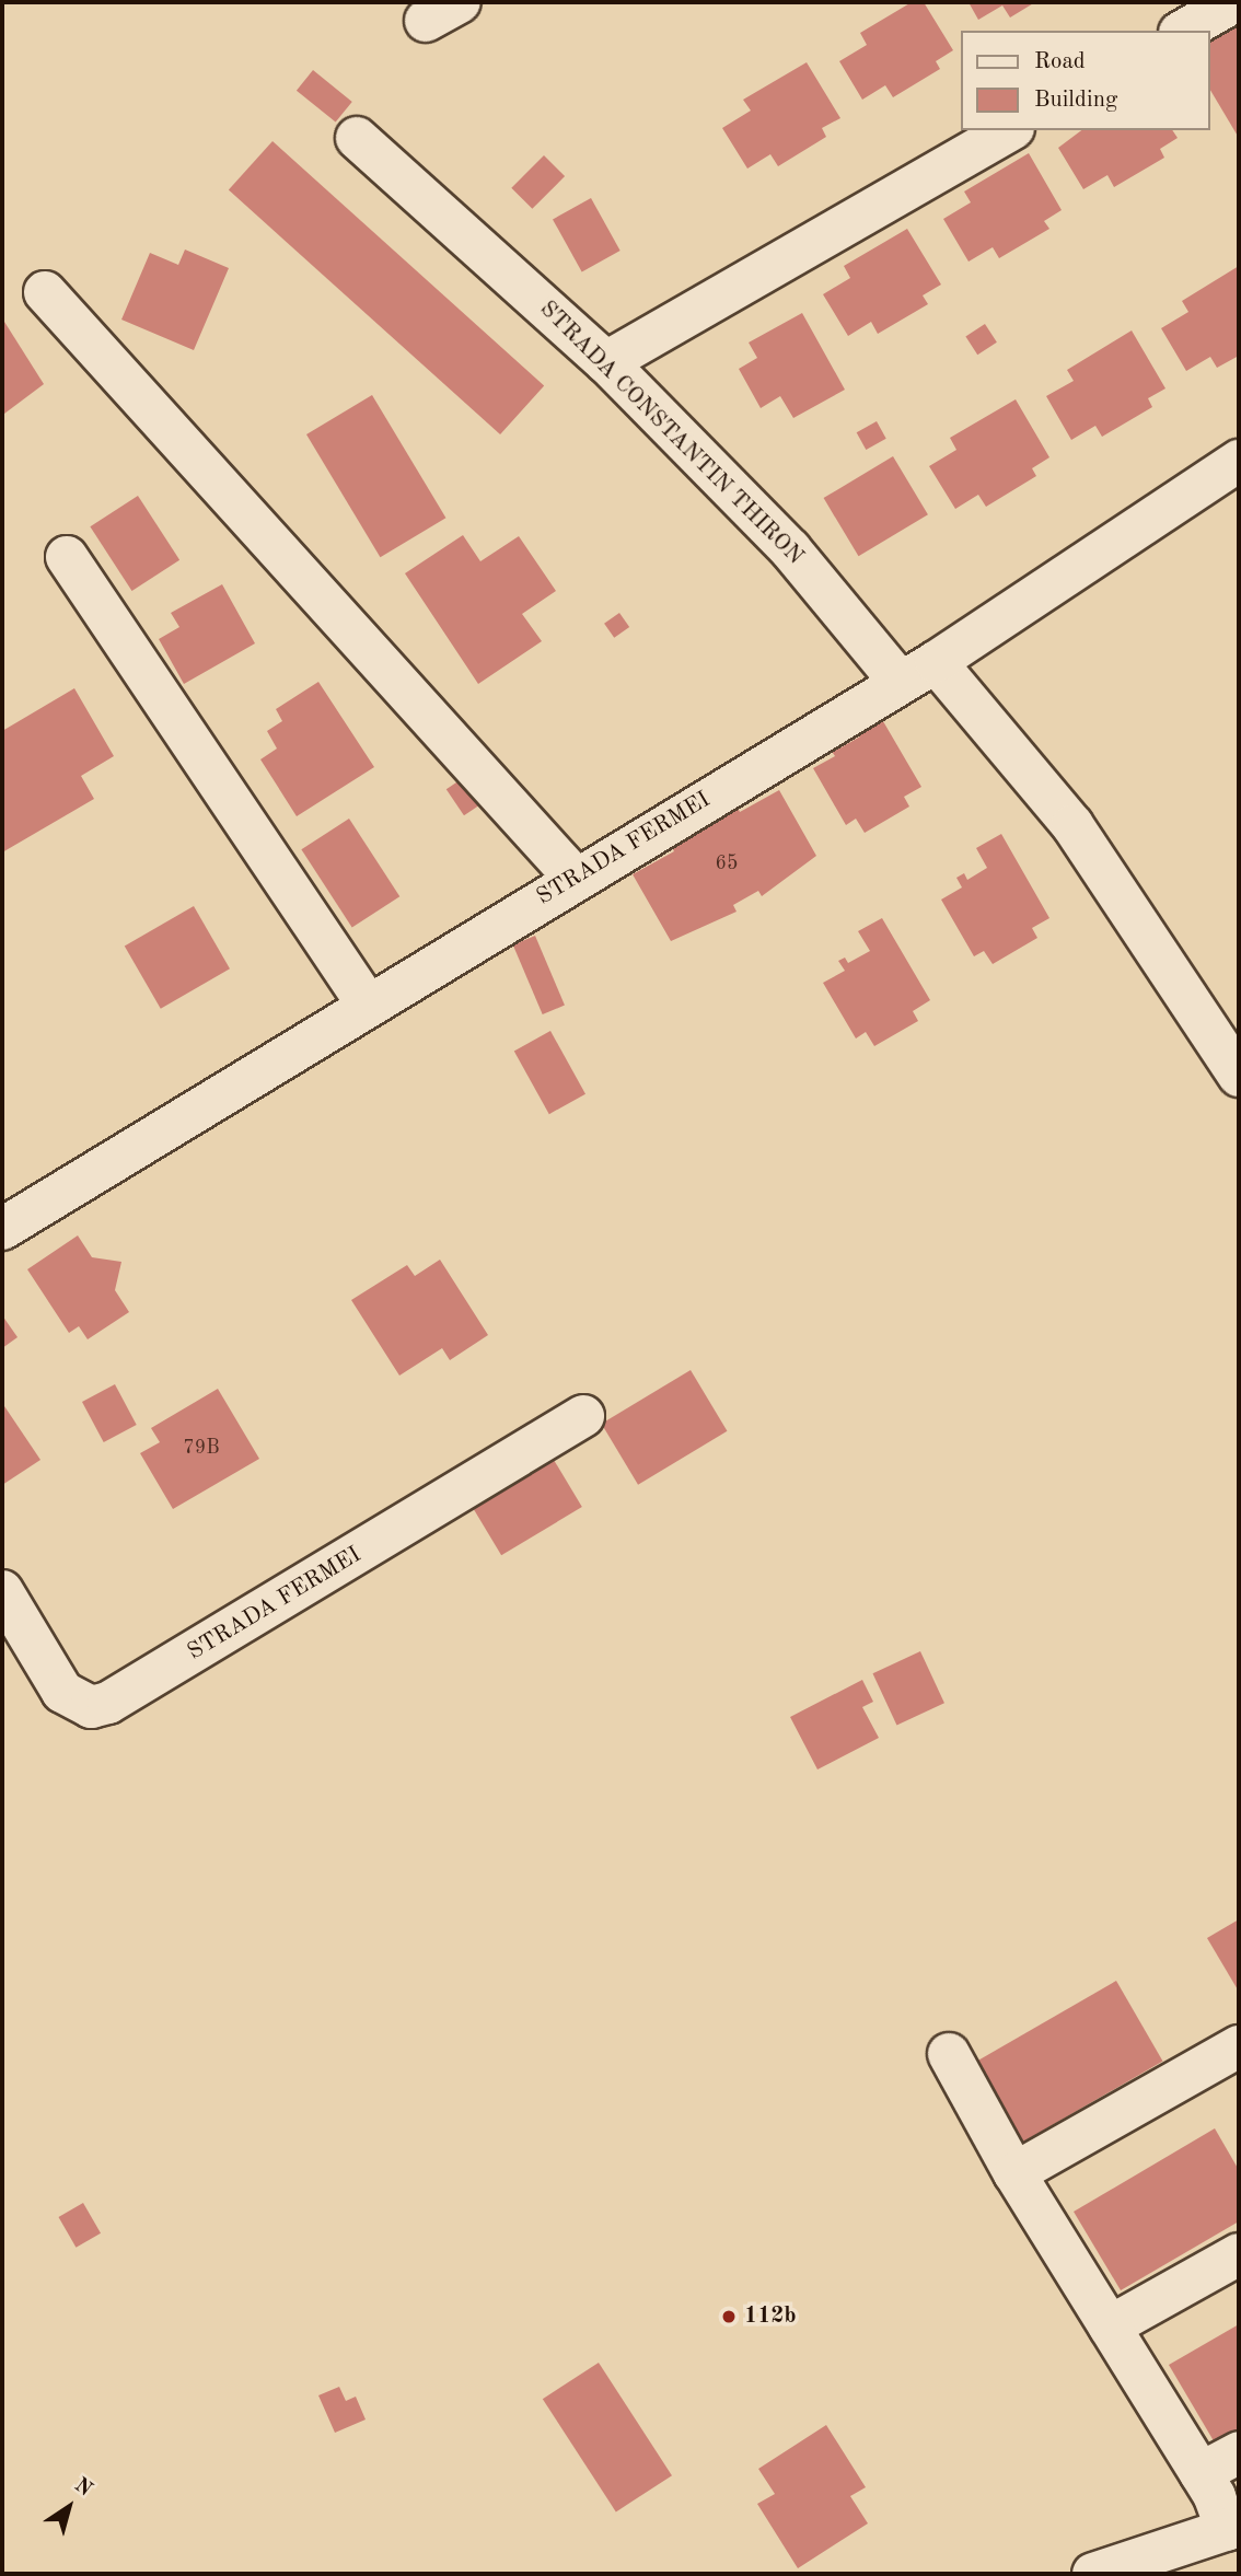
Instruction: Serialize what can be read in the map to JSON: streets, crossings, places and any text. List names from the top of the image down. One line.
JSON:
{"streets":{"street":["STRADA CONSTANTIN THIRON","STRADA FERMEI"]},"crossings":[["STRADA CONSTANTIN THIRON","STRADA FERMEI"]],"places":["112b"],"house_numbers":["65","79B"],"legend":["Road","Building"],"north":"top right"}
